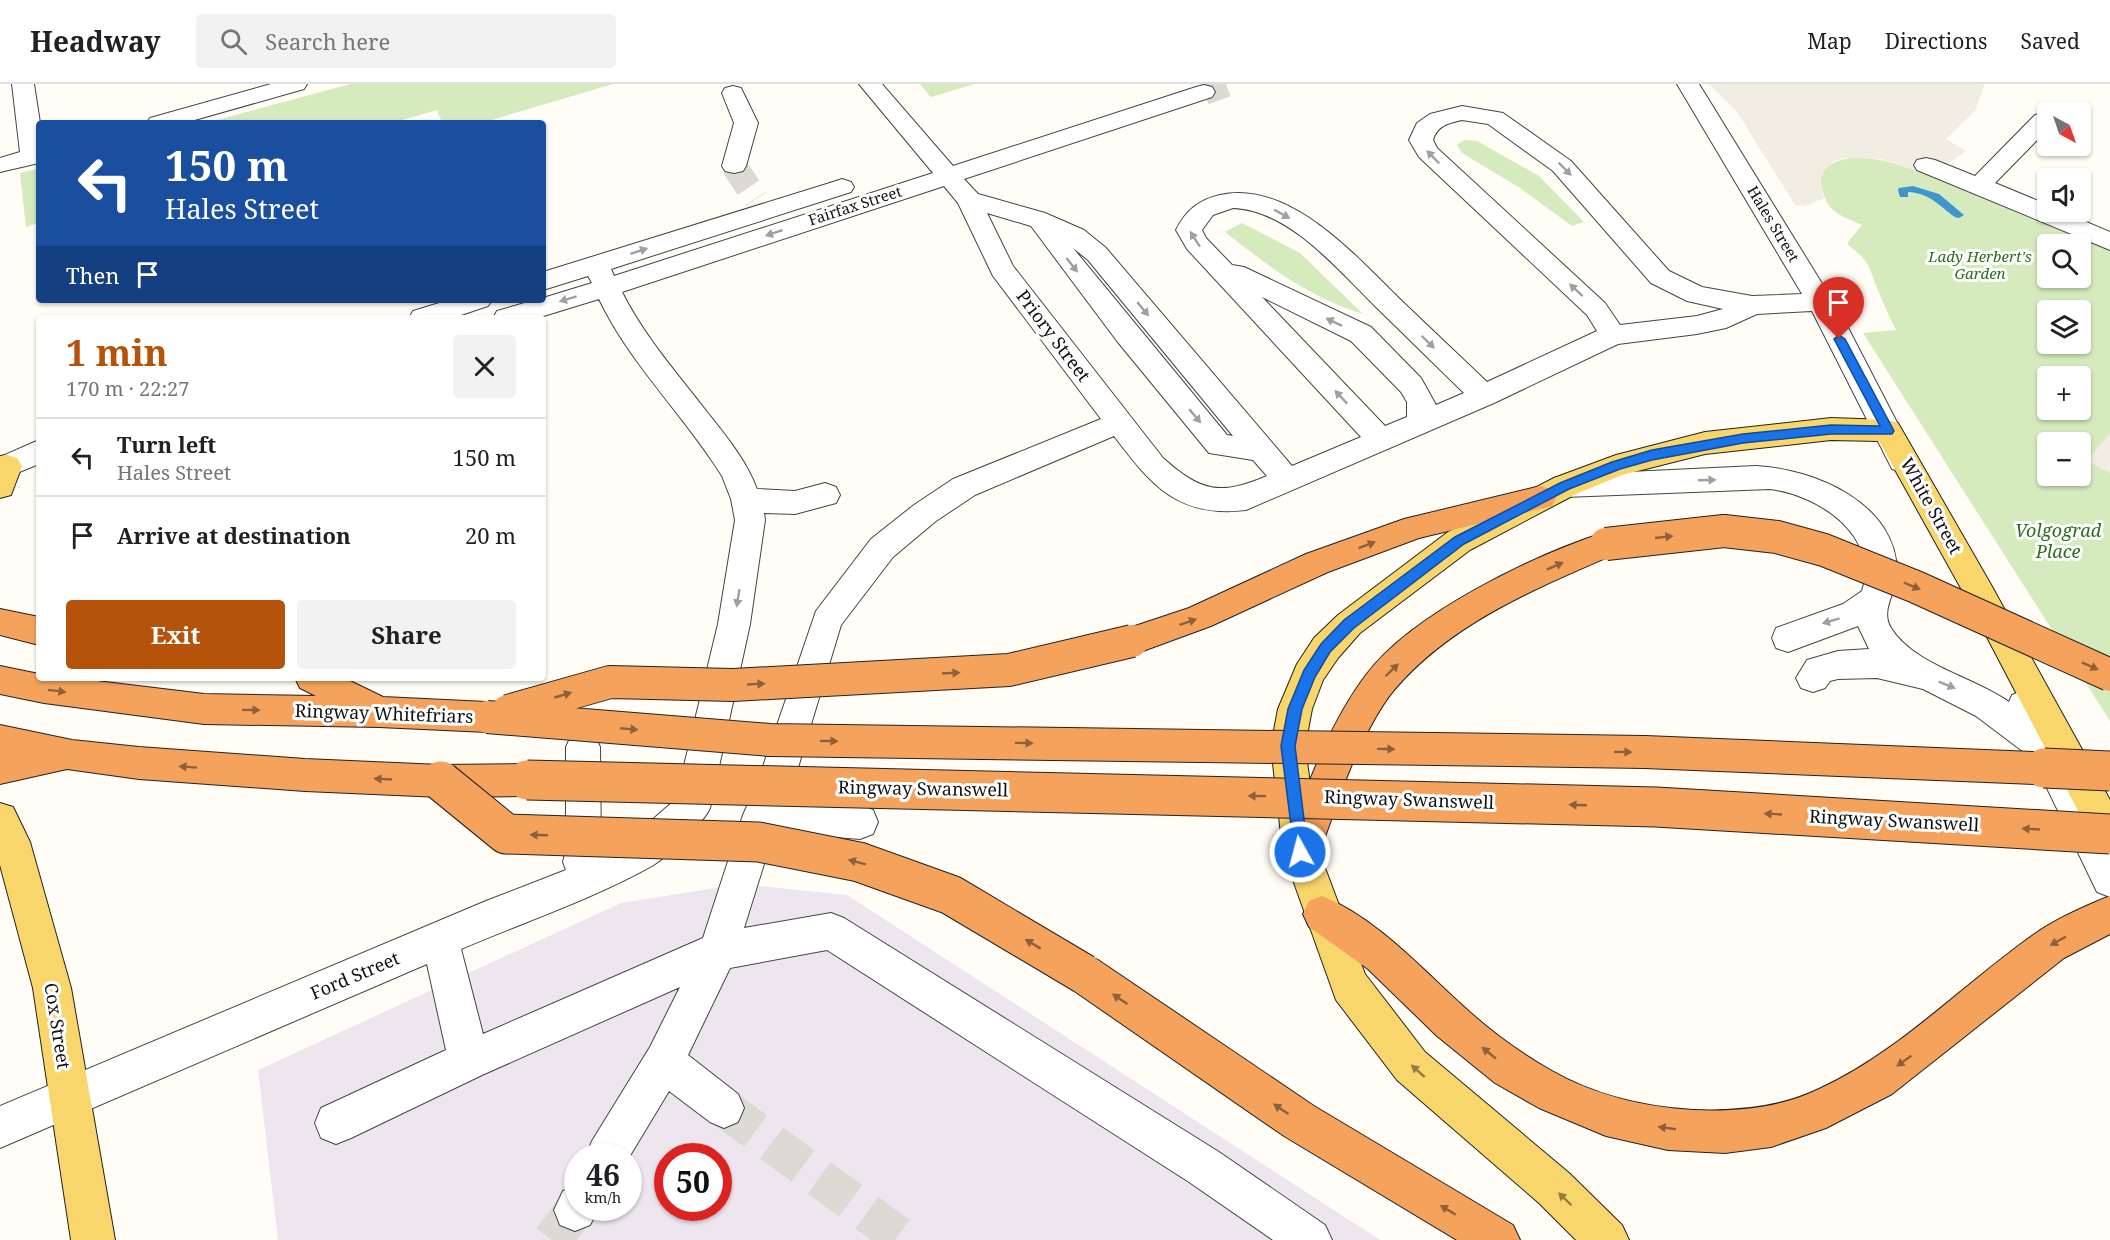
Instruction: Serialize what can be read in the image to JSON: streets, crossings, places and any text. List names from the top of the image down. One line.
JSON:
{"streets":{"highway":["Ringway Whitefriars","Ringway Swanswell"],"main road":["White Street","Cox Street"],"street":["Fairfax Street","Hales Street","Priory Street","Ford Street"]},"crossings":[["Fairfax Street","Priory Street"],["Fairfax Street","Ford Street"],["Hales Street","White Street"],["White Street","Ringway Whitefriars"],["White Street","Ringway Swanswell"],["Ford Street","Cox Street"]],"parks":["Lady Herbert's Garden","Volgograd Place"],"north":"bottom right","page":{"header":"Headway","search":"Search here","nav":["Map","Directions","Saved"],"map_buttons":["+","−"],"turn":["150 m","Hales Street"],"then":"Then","heading":["1 min","170 m · 22:27"],"list":[{"name":"Turn left","note":"Hales Street","value":"150 m"},{"name":"Arrive at destination","value":"20 m"}],"buttons":["Exit","Share"],"speed":"46 km/h","limit":"50"}}
